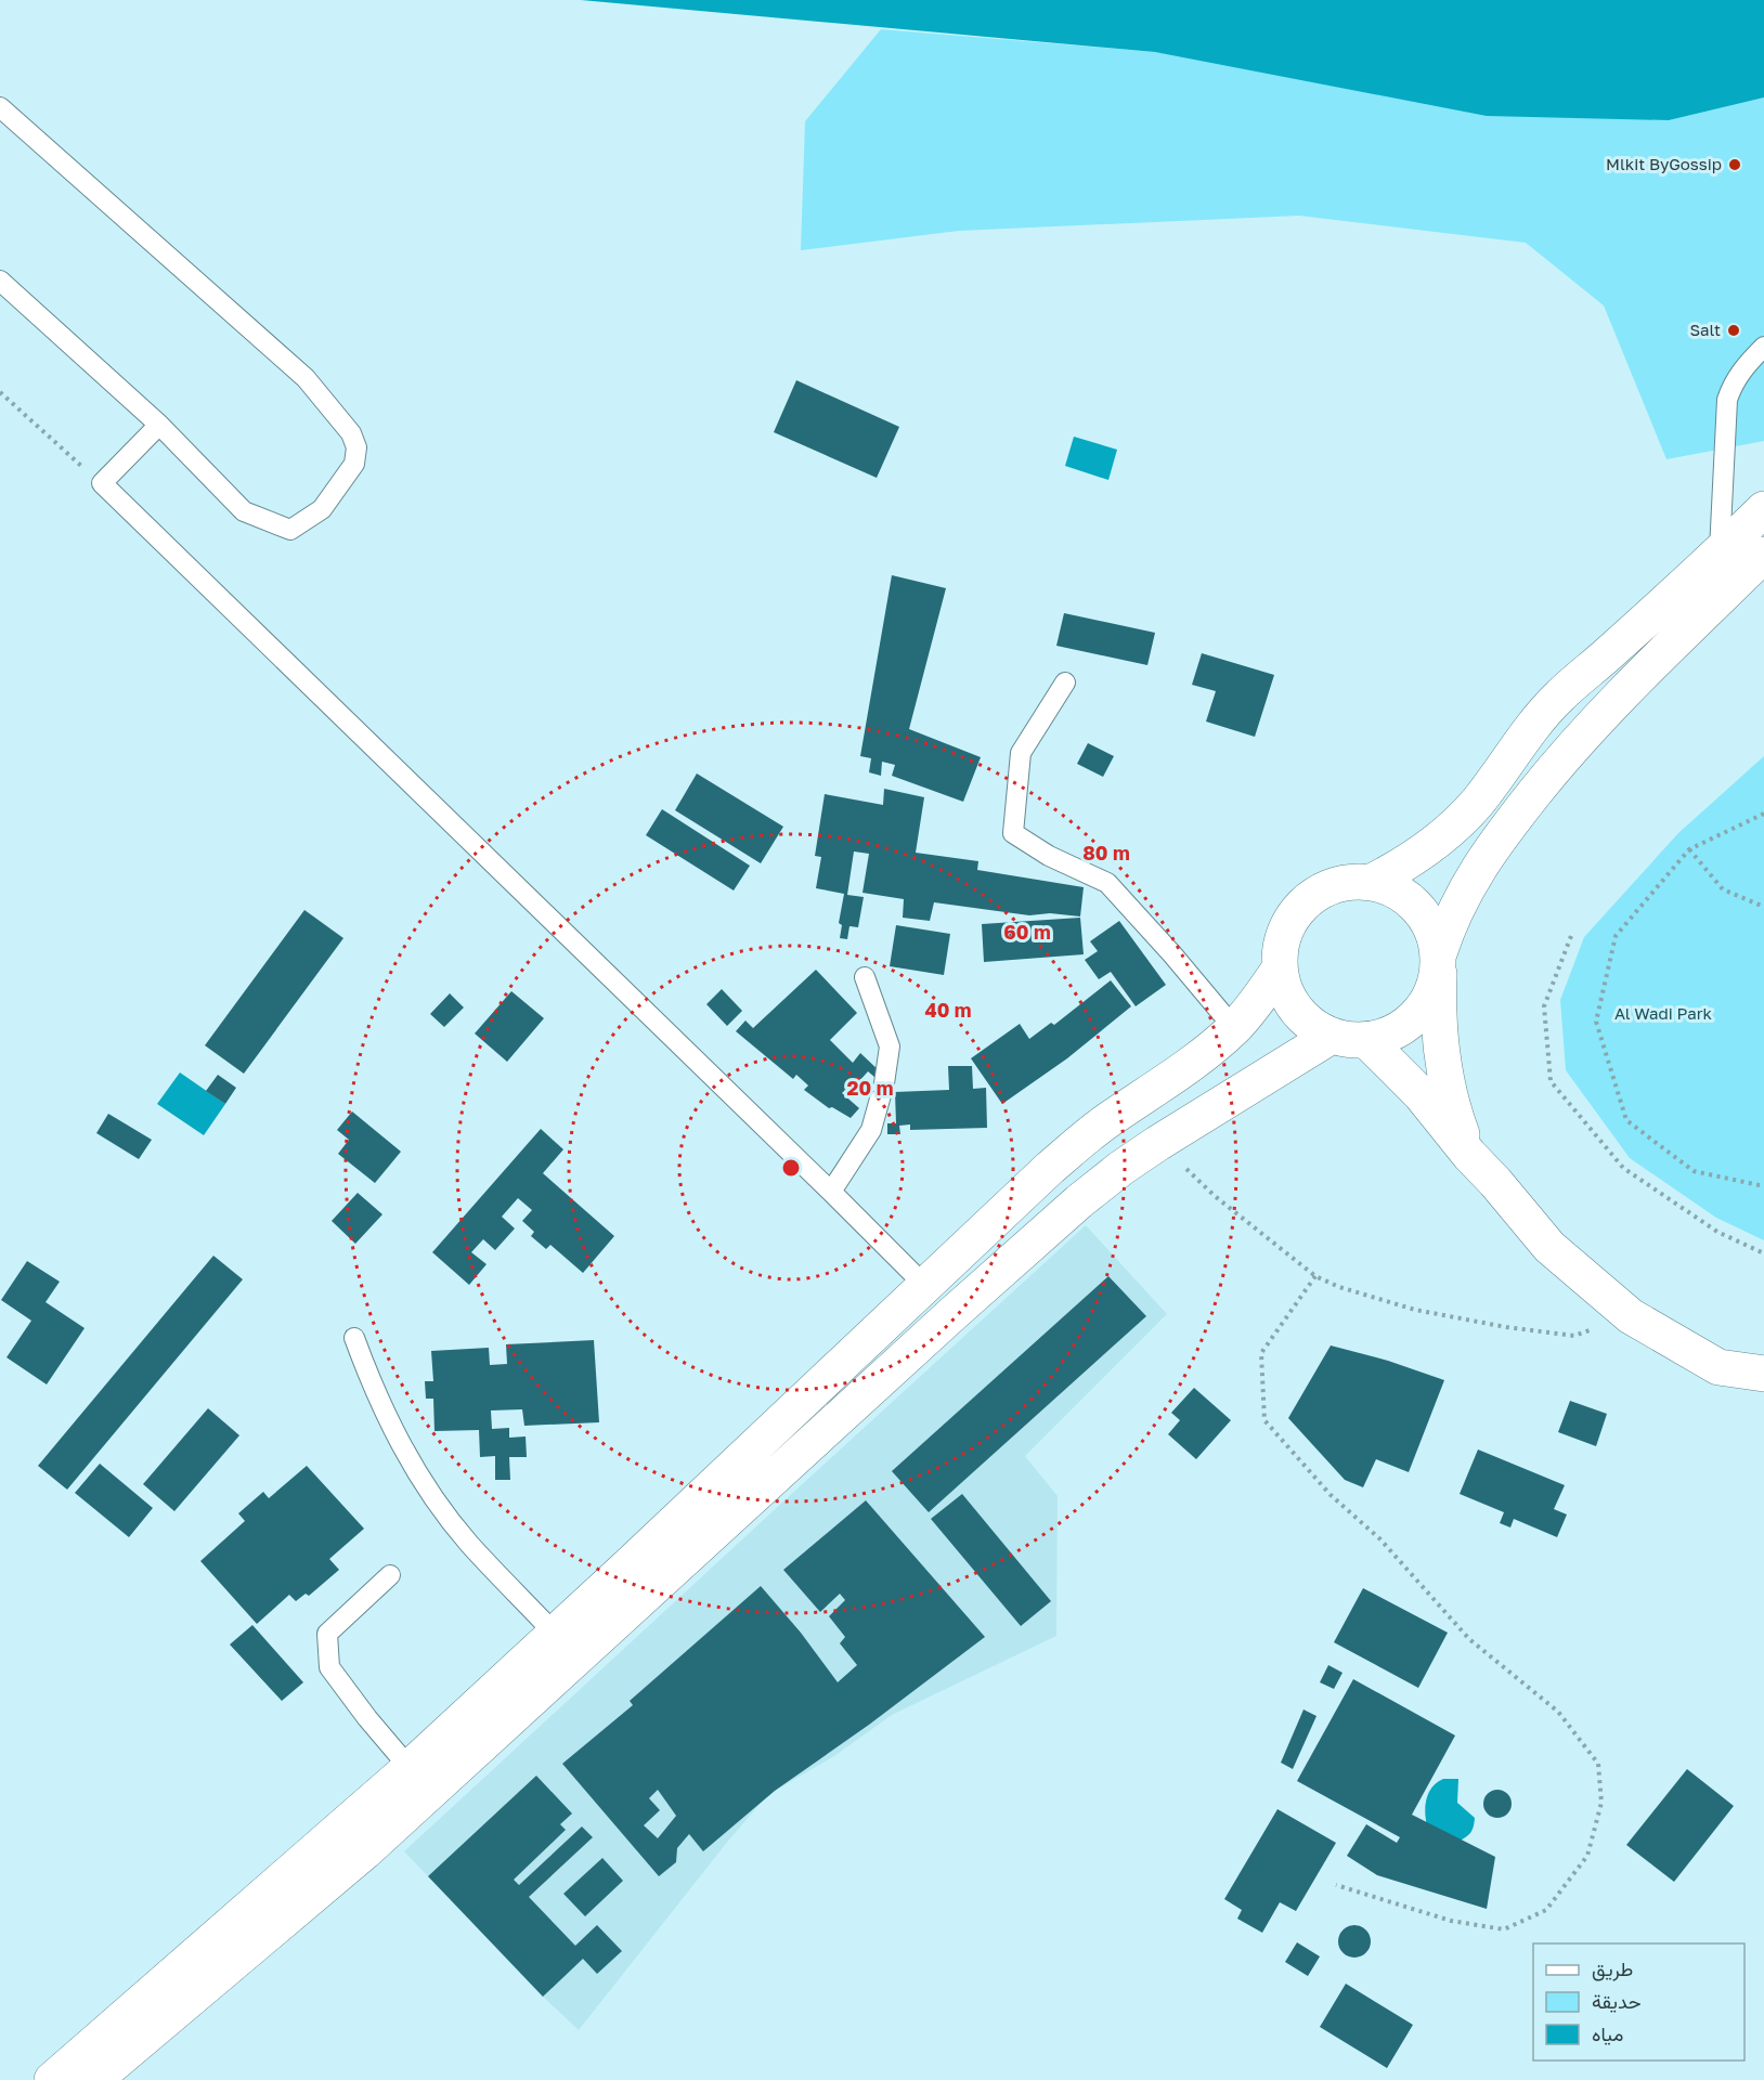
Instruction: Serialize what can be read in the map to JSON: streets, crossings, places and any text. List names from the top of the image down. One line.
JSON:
{"parks":["Al Wadi Park"],"places":["Mlkit ByGossip","Salt"],"legend":["طريق","حديقة","مياه"],"rings":["80 m","60 m","40 m","20 m"]}
